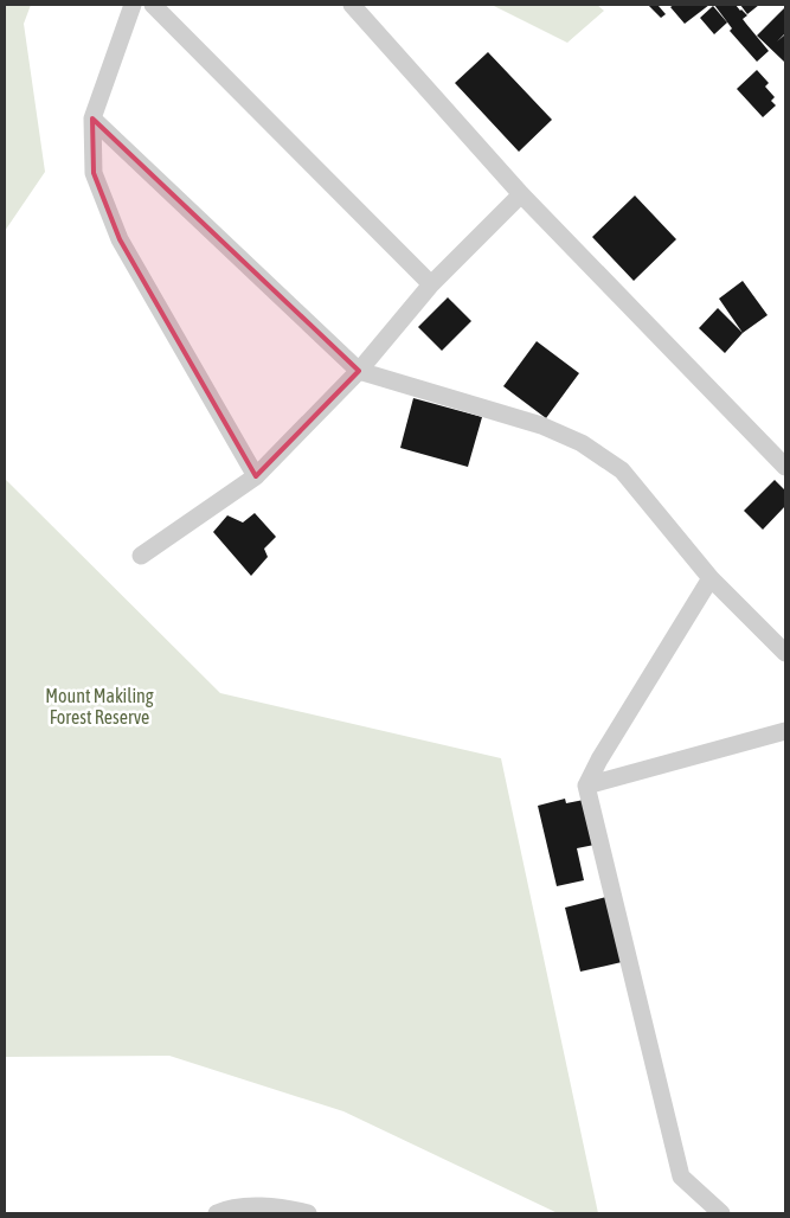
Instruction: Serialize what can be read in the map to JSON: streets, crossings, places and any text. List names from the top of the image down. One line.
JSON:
{"parks":["Mount Makiling Forest Reserve"]}
